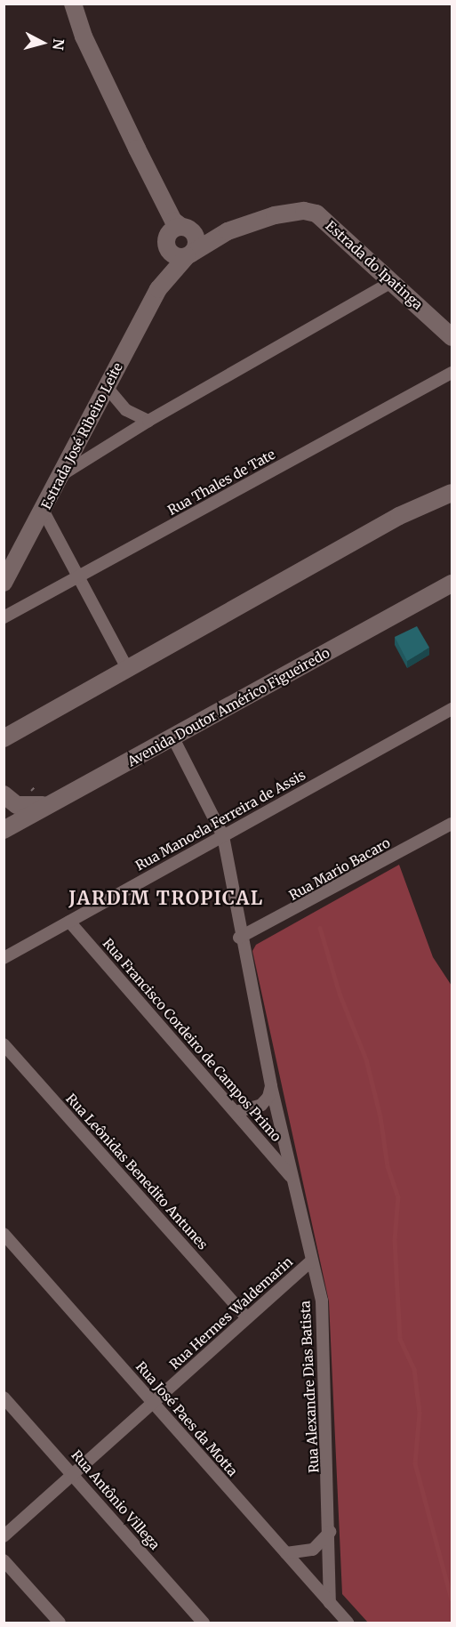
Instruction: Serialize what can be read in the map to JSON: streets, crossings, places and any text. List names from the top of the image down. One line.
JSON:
{"streets":{"main road":["Estrada do Ipatinga","Estrada José Ribeiro Leite","Avenida Doutor Américo Figueiredo"],"street":["Rua Thales de Tate","Rua Manoela Ferreira de Assis","Rua Mario Bacaro","Rua Francisco Cordeiro de Campos Primo","Rua Leônidas Benedito Antunes","Rua Hermes Waldemarin","Rua Alexandre Dias Batista","Rua José Paes da Motta","Rua Antônio Villega"]},"crossings":[["Estrada do Ipatinga","Estrada José Ribeiro Leite"],["Avenida Doutor Américo Figueiredo","Rua Alexandre Dias Batista"],["Rua Manoela Ferreira de Assis","Rua Francisco Cordeiro de Campos Primo"],["Rua Manoela Ferreira de Assis","Rua Alexandre Dias Batista"],["Rua Mario Bacaro","Rua Alexandre Dias Batista"],["Rua Francisco Cordeiro de Campos Primo","Rua Alexandre Dias Batista"],["Rua Leônidas Benedito Antunes","Rua Hermes Waldemarin"],["Rua Hermes Waldemarin","Rua Alexandre Dias Batista"],["Rua Hermes Waldemarin","Rua José Paes da Motta"],["Rua Hermes Waldemarin","Rua Antônio Villega"],["Rua Alexandre Dias Batista","Rua José Paes da Motta"]],"districts":["JARDIM TROPICAL"],"north":"right"}
